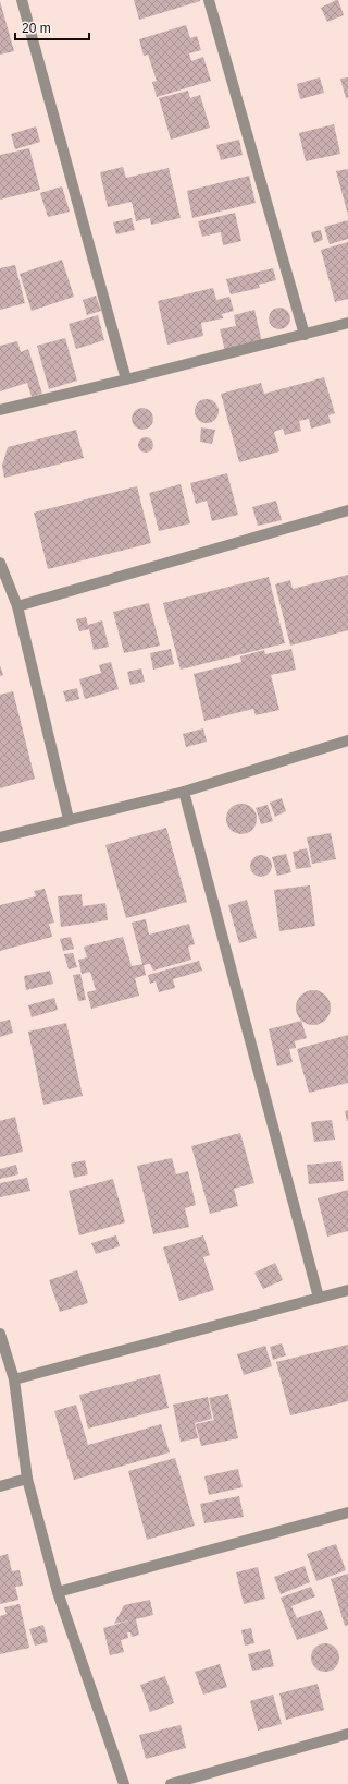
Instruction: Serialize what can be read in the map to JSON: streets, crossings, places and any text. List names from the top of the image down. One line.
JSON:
{"scale_bar":"20 m"}
